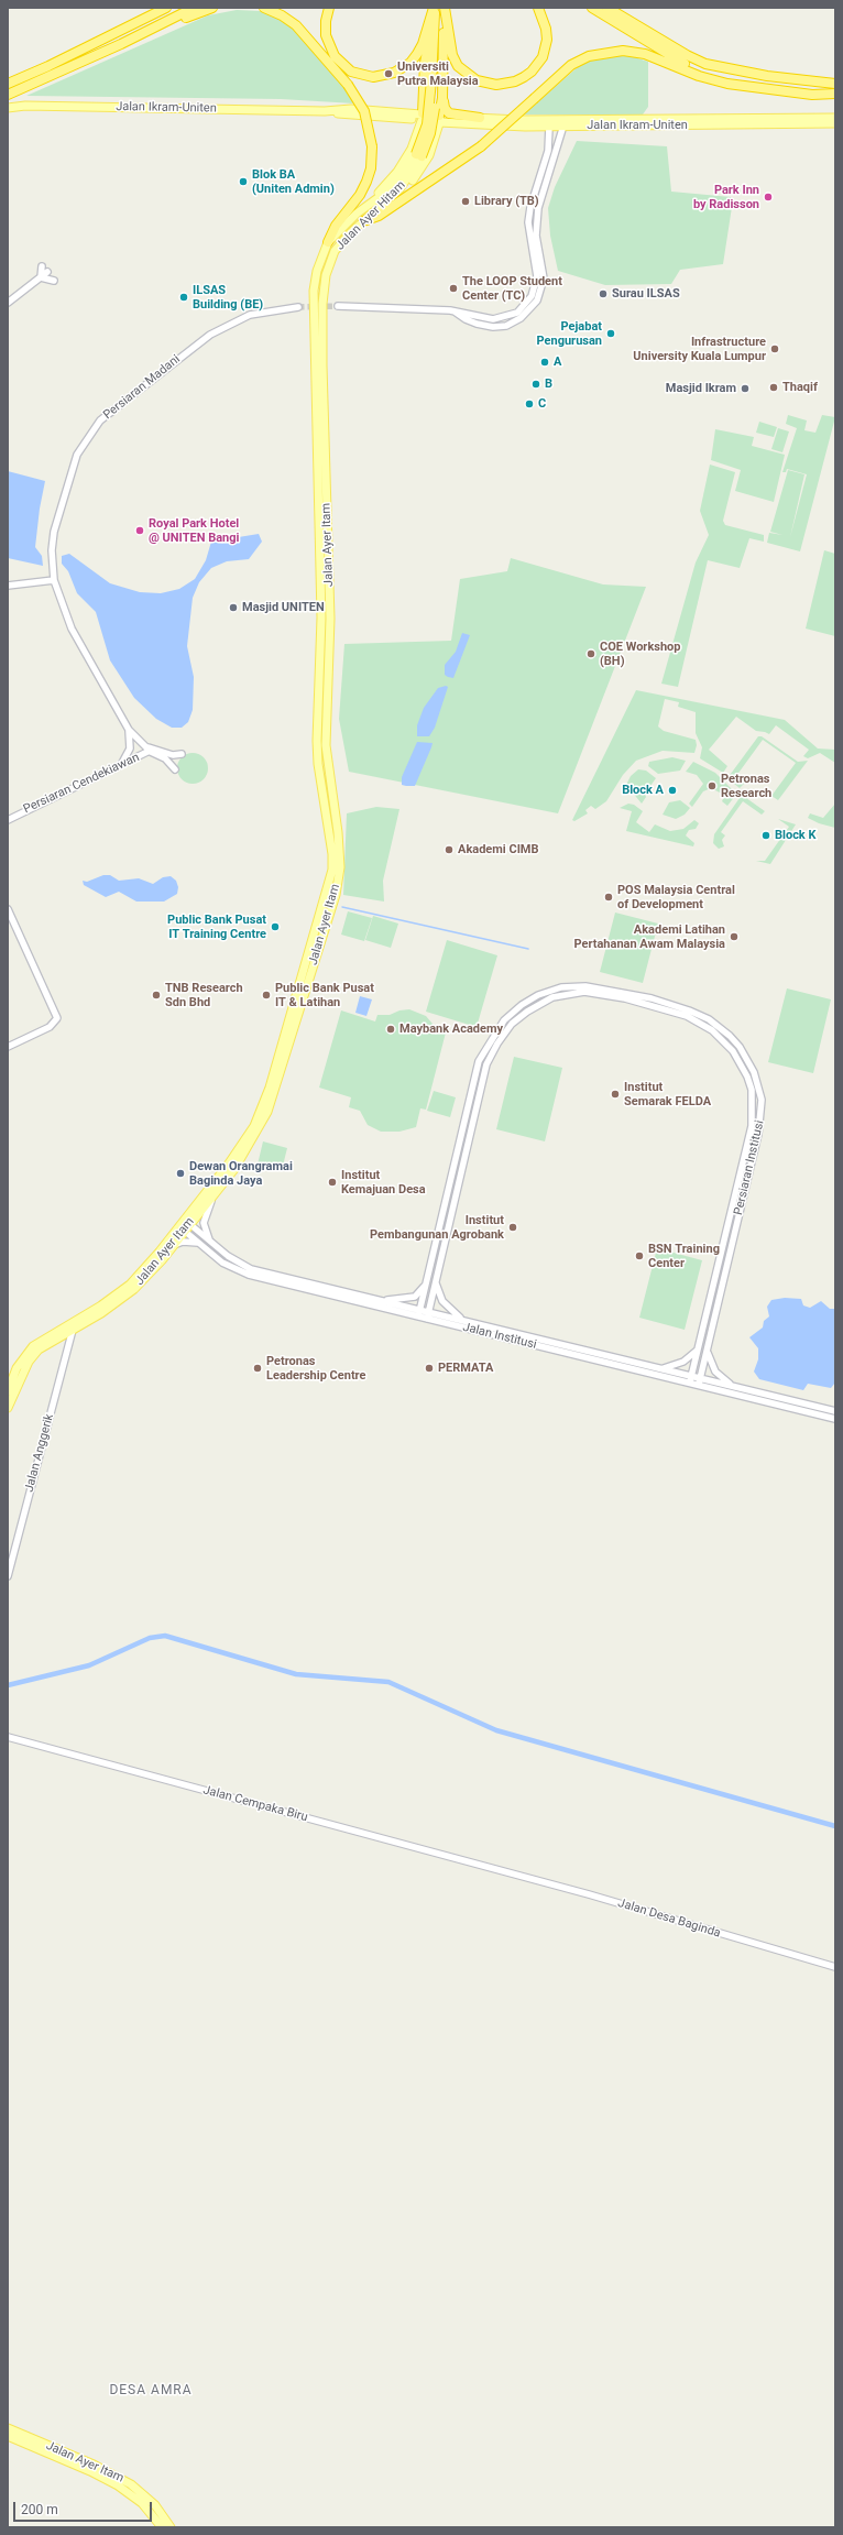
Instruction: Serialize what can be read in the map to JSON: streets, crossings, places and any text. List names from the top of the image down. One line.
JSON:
{"streets":{"main road":["Jalan Ikram-Uniten","Jalan Ayer Hitam","Jalan Ayer Itam"],"street":["Persiaran Madani","Persiaran Cendekiawan","Persiaran Institusi","Jalan Institusi","Jalan Anggerik","Jalan Cempaka Biru","Jalan Desa Baginda"]},"crossings":[["Jalan Ayer Hitam","Jalan Ayer Itam"],["Jalan Ayer Itam","Jalan Institusi"],["Jalan Ayer Itam","Jalan Anggerik"],["Persiaran Institusi","Jalan Institusi"],["Jalan Cempaka Biru","Jalan Desa Baginda"]],"districts":["DESA AMRA"],"places":["Universiti Putra Malaysia","Blok BA (Uniten Admin)","Park Inn by Radisson","Library (TB)","The LOOP Student Center (TC)","Surau ILSAS","ILSAS Building (BE)","Pejabat Pengurusan","Infrastructure University Kuala Lumpur","A","B","Thaqif","Masjid Ikram","C","Royal Park Hotel @ UNITEN Bangi","Masjid UNITEN","COE Workshop (BH)","Petronas Research","Block A","Block K","Akademi CIMB","POS Malaysia Central of Development","Public Bank Pusat IT Training Centre","Akademi Latihan Pertahanan Awam Malaysia","TNB Research Sdn Bhd","Public Bank Pusat IT & Latihan","Maybank Academy","Institut Semarak FELDA","Dewan Orangramai Baginda Jaya","Institut Kemajuan Desa","Institut Pembangunan Agrobank","BSN Training Center","Petronas Leadership Centre","PERMATA"],"scale_bar":"200 m"}
